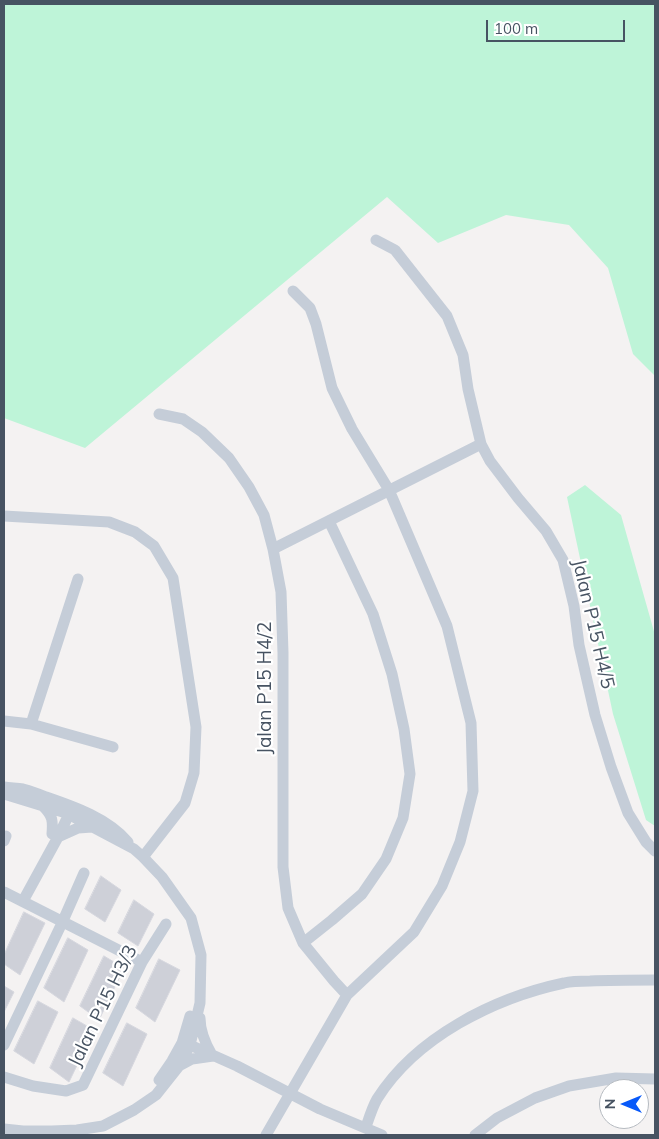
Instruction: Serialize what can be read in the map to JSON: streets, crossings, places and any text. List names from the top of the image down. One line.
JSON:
{"streets":{"street":["Jalan P15 H4/5","Jalan P15 H4/2","Jalan P15 H3/3"]},"scale_bar":"100 m","north":"left"}
